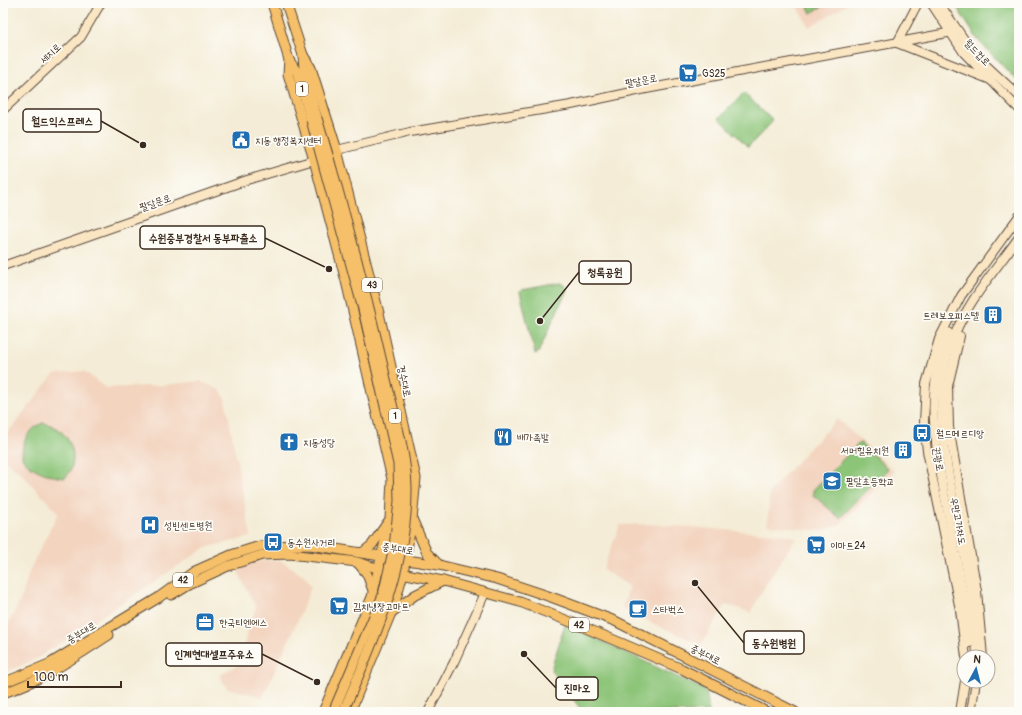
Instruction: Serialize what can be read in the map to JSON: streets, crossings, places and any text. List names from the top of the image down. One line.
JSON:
{"streets":{"main road":["1","43","경수대로","중부대로","42"],"street":["월드컵로","세지로","팔달문로","권광로","우만고가차도"]},"crossings":[["월드컵로","팔달문로"],["팔달문로","43"],["팔달문로","경수대로"],["1","43"],["1","경수대로"],["43","경수대로"],["43","중부대로"],["경수대로","중부대로"],["권광로","우만고가차도"]],"places":{"supermarket":["GS25","이마트24","김치냉장고마트"],"public building":["지동 행정복지센터"],"other":["월드익스프레스","수원중부경찰서 동부파출소","청록공원","동수원병원","진마오","인계현대셀프주유소"],"building":["트레보오피스텔","서머힐유치원"],"bus stop":["월드메르디앙","동수원사거리"],"restaurant":["배가족발"],"church":["지동성당"],"school or university":["팔달초등학교"],"hospital":["성빈센트병원"],"cafe":["스타벅스"],"office":["한국티엔에스"]},"scale_bar":"100 m","north":"top"}
